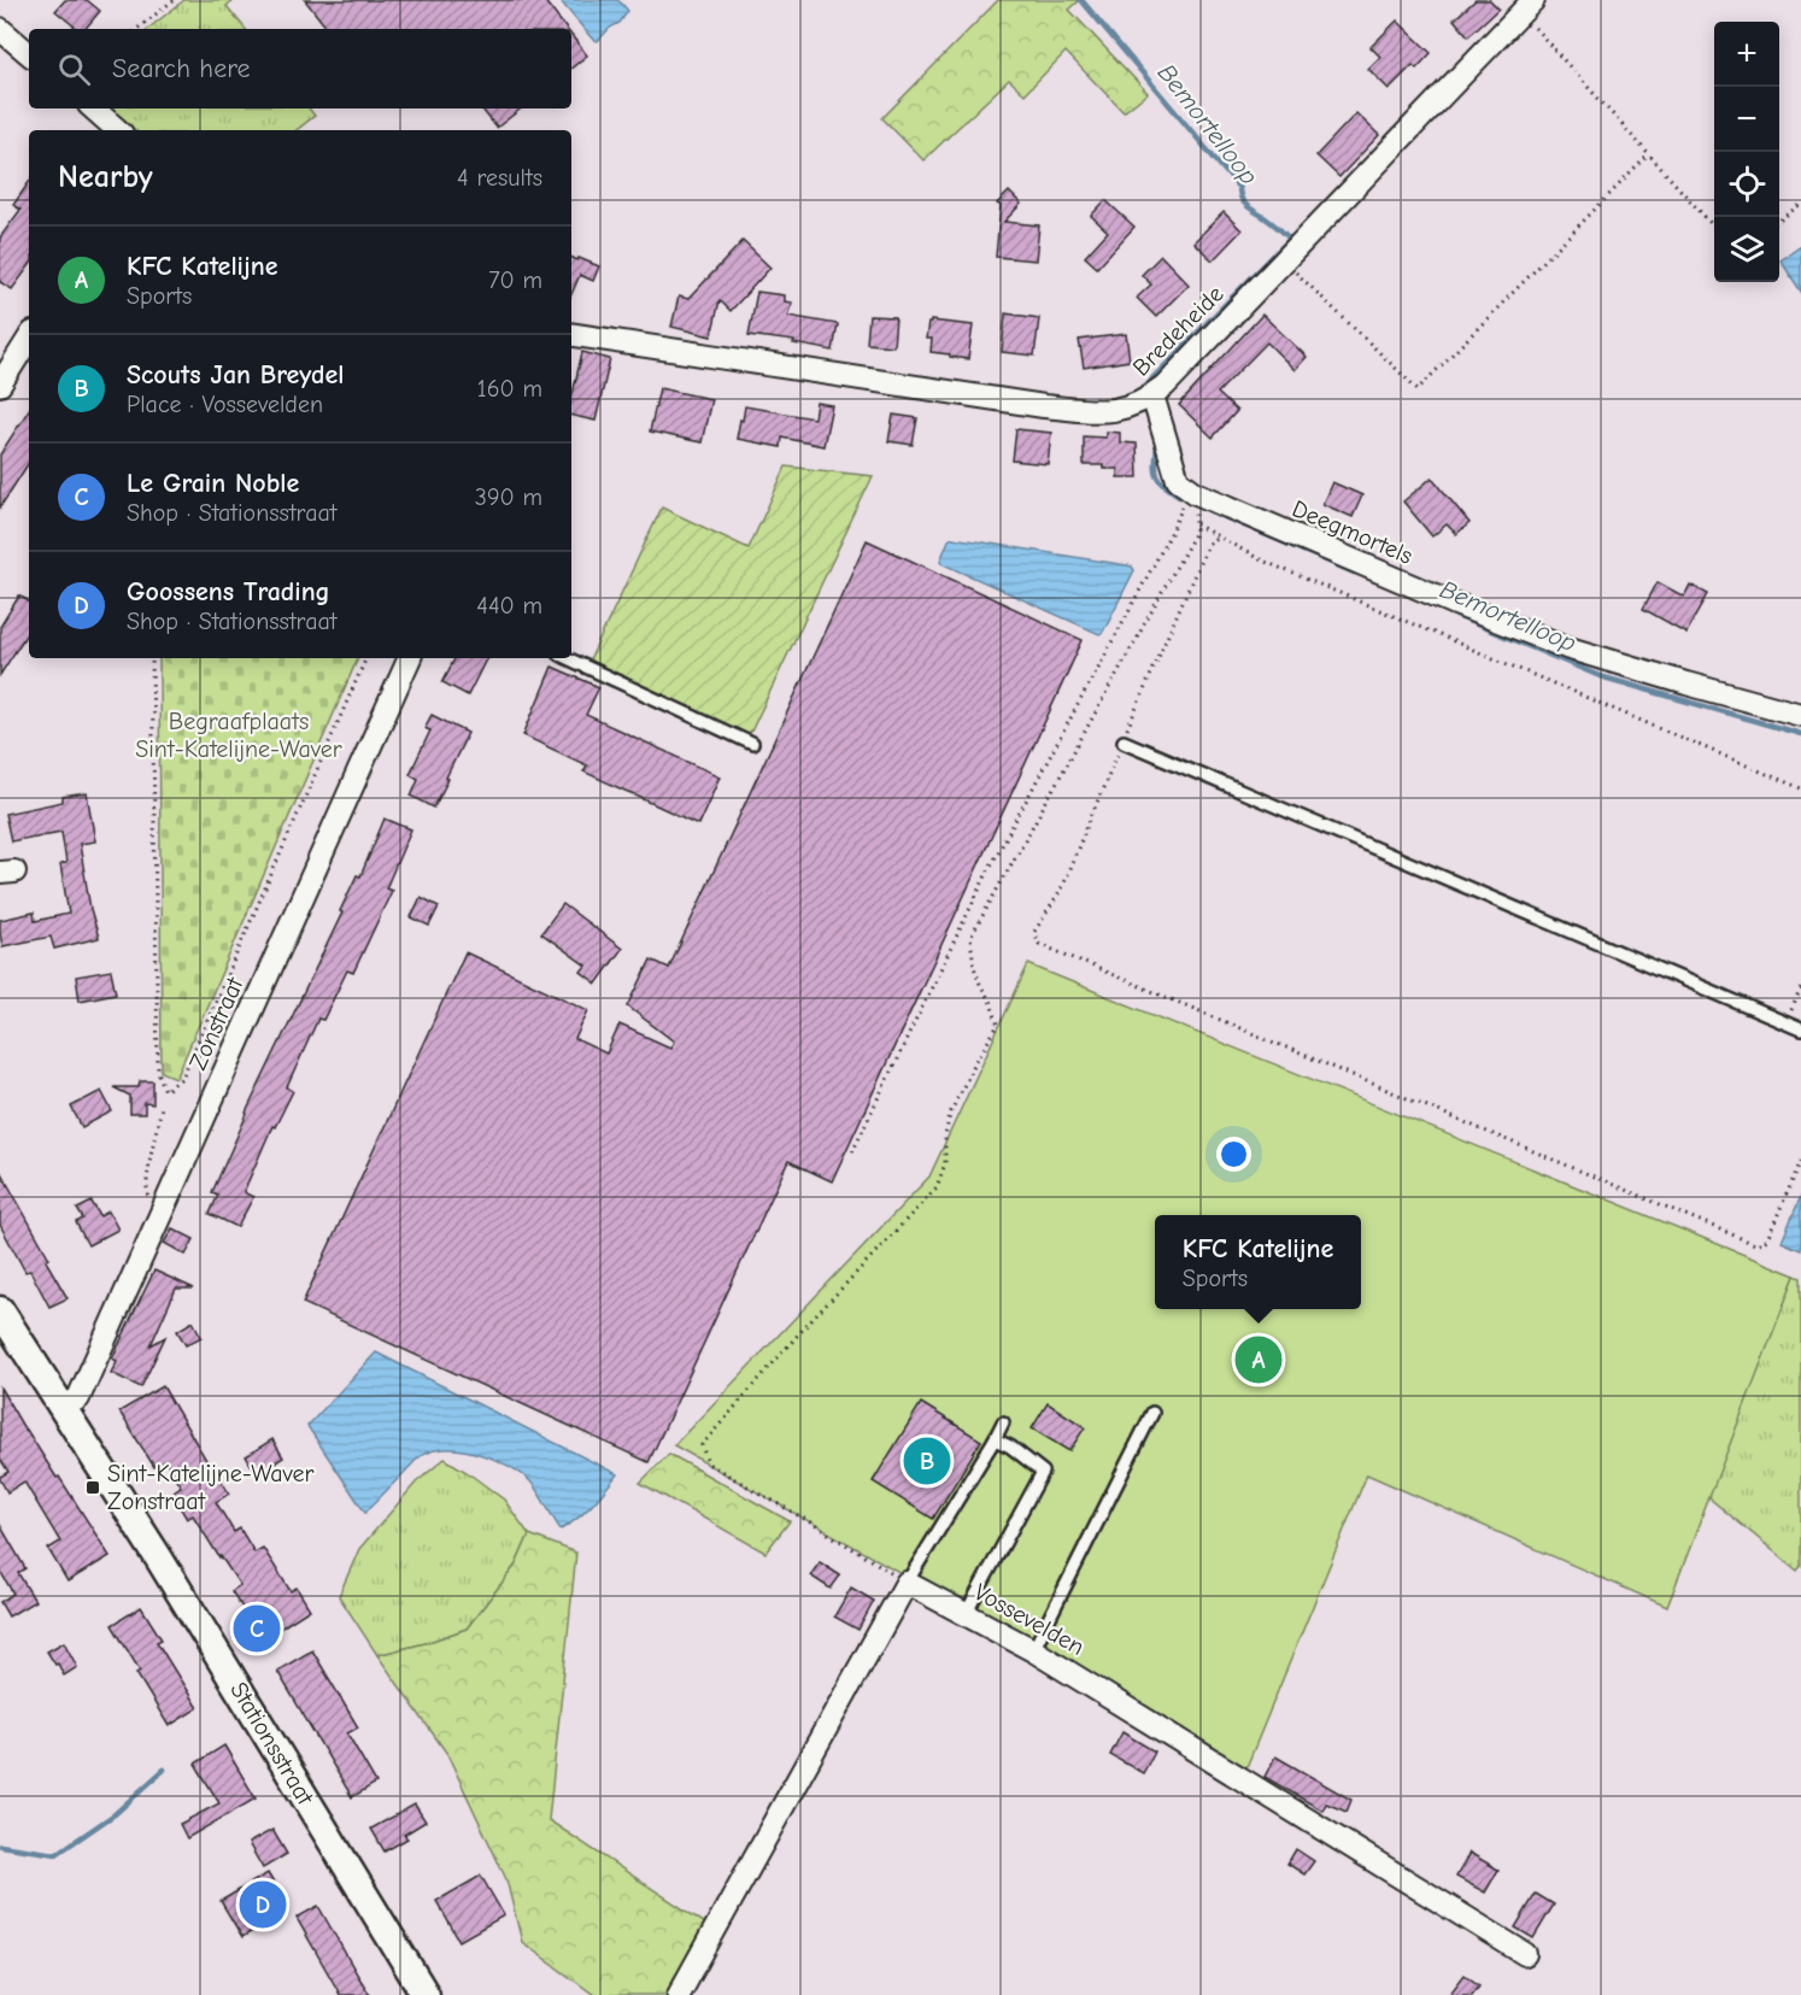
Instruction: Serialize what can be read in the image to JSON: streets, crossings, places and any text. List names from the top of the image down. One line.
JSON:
{"streets":{"street":["Bredeheide","Deegmortels","Zonstraat","Vossevelden","Stationsstraat"]},"crossings":[["Zonstraat","Stationsstraat"]],"water":["Bemortelloop"],"parks":["Begraafplaats Sint-Katelijne-Waver"],"places":{"transit":["Sint-Katelijne-Waver Zonstraat"]},"page":{"map_buttons":["+","−"],"search":"Search here","heading":["Nearby","4 results"],"list":[{"mark":"A","name":"KFC Katelijne","note":"Sports","value":"70 m"},{"mark":"B","name":"Scouts Jan Breydel","note":"Place · Vossevelden","value":"160 m"},{"mark":"C","name":"Le Grain Noble","note":"Shop · Stationsstraat","value":"390 m"},{"mark":"D","name":"Goossens Trading","note":"Shop · Stationsstraat","value":"440 m"}],"popup":["KFC Katelijne","Sports"],"pins":["A","B","C","D"]}}
